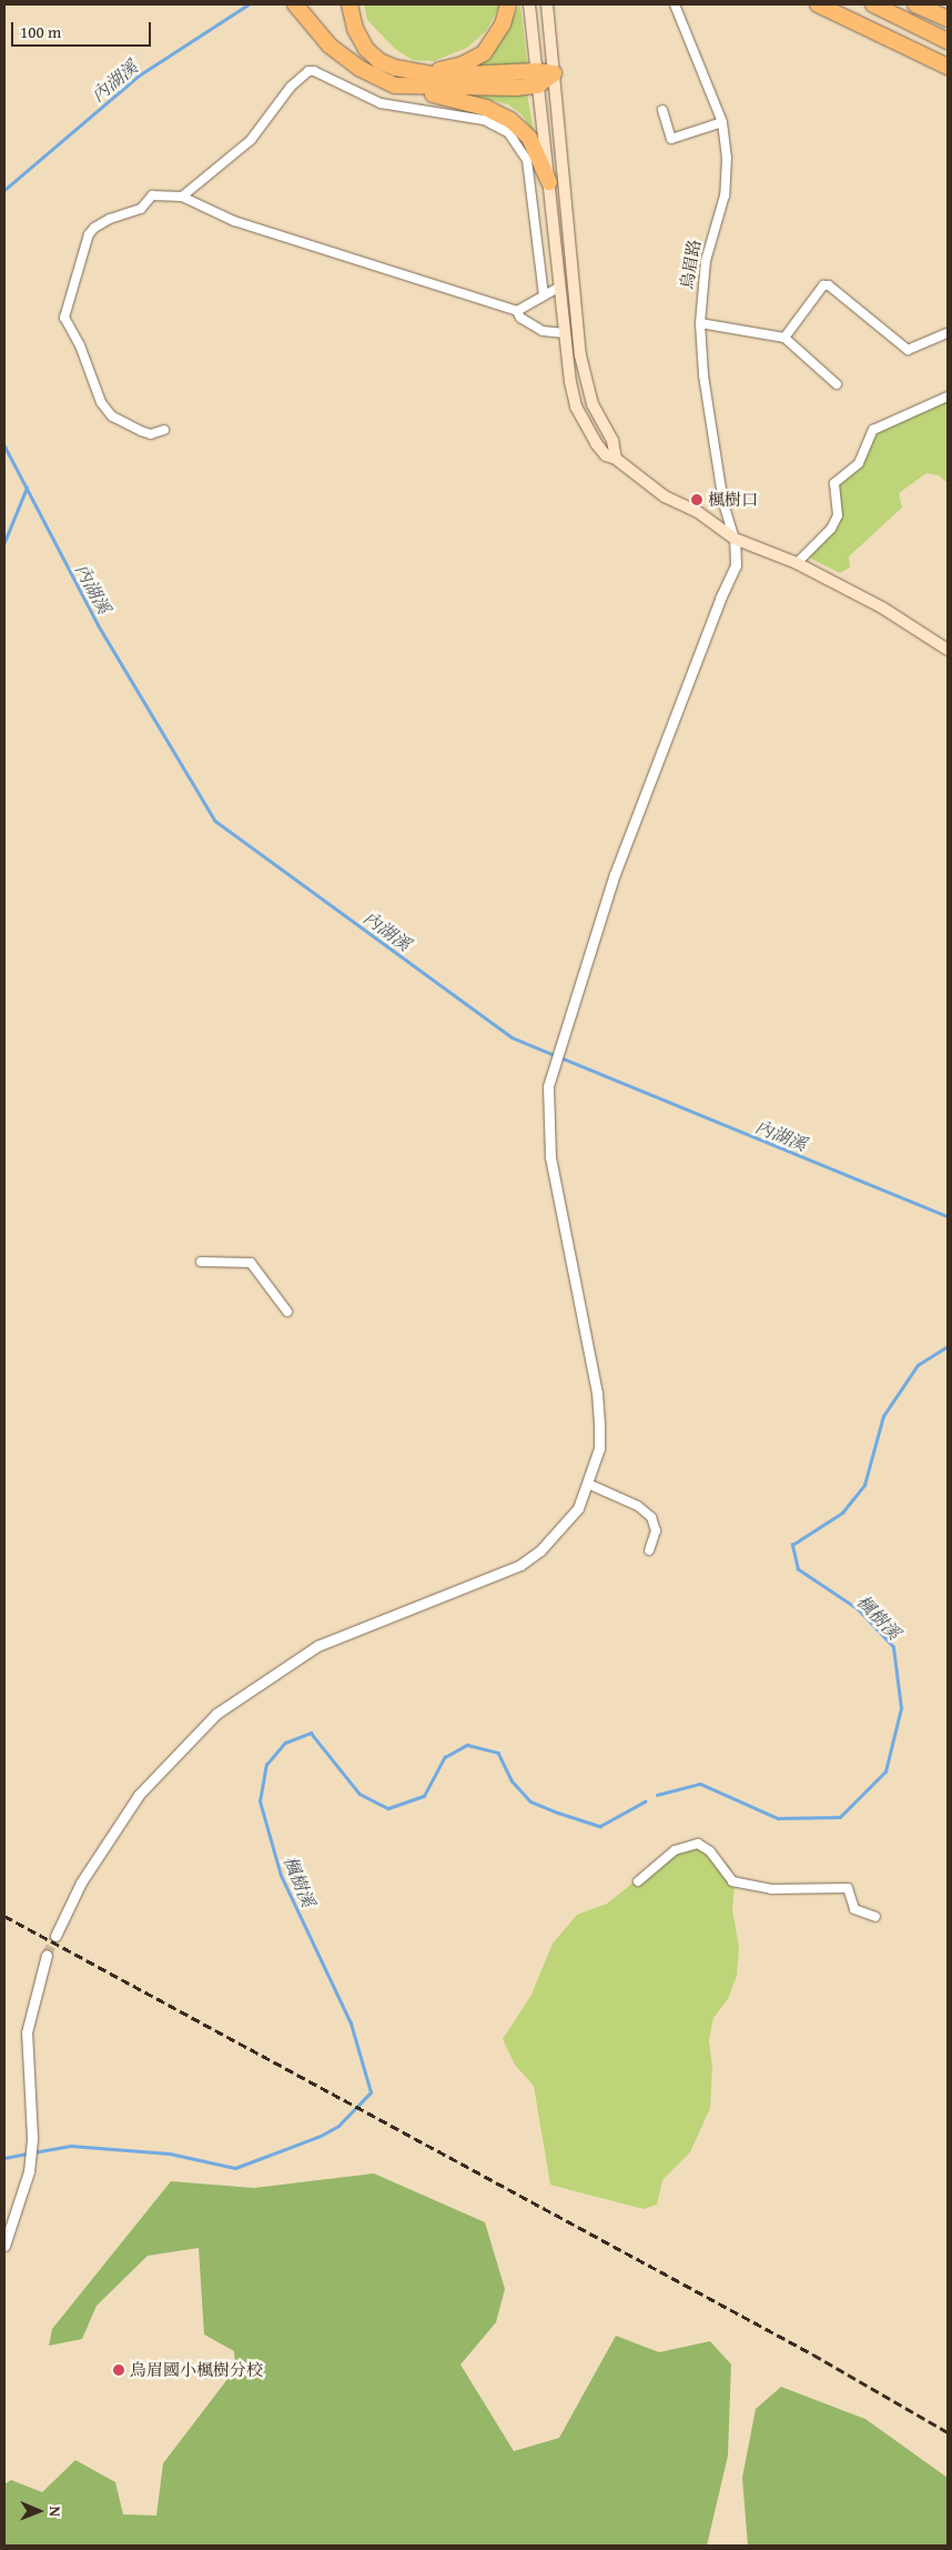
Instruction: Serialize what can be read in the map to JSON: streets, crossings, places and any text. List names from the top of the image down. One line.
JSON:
{"streets":{"street":["烏眉路"]},"water":["內湖溪","楓樹溪"],"places":["楓樹口","烏眉國小楓樹分校"],"scale_bar":"100 m","north":"right"}
